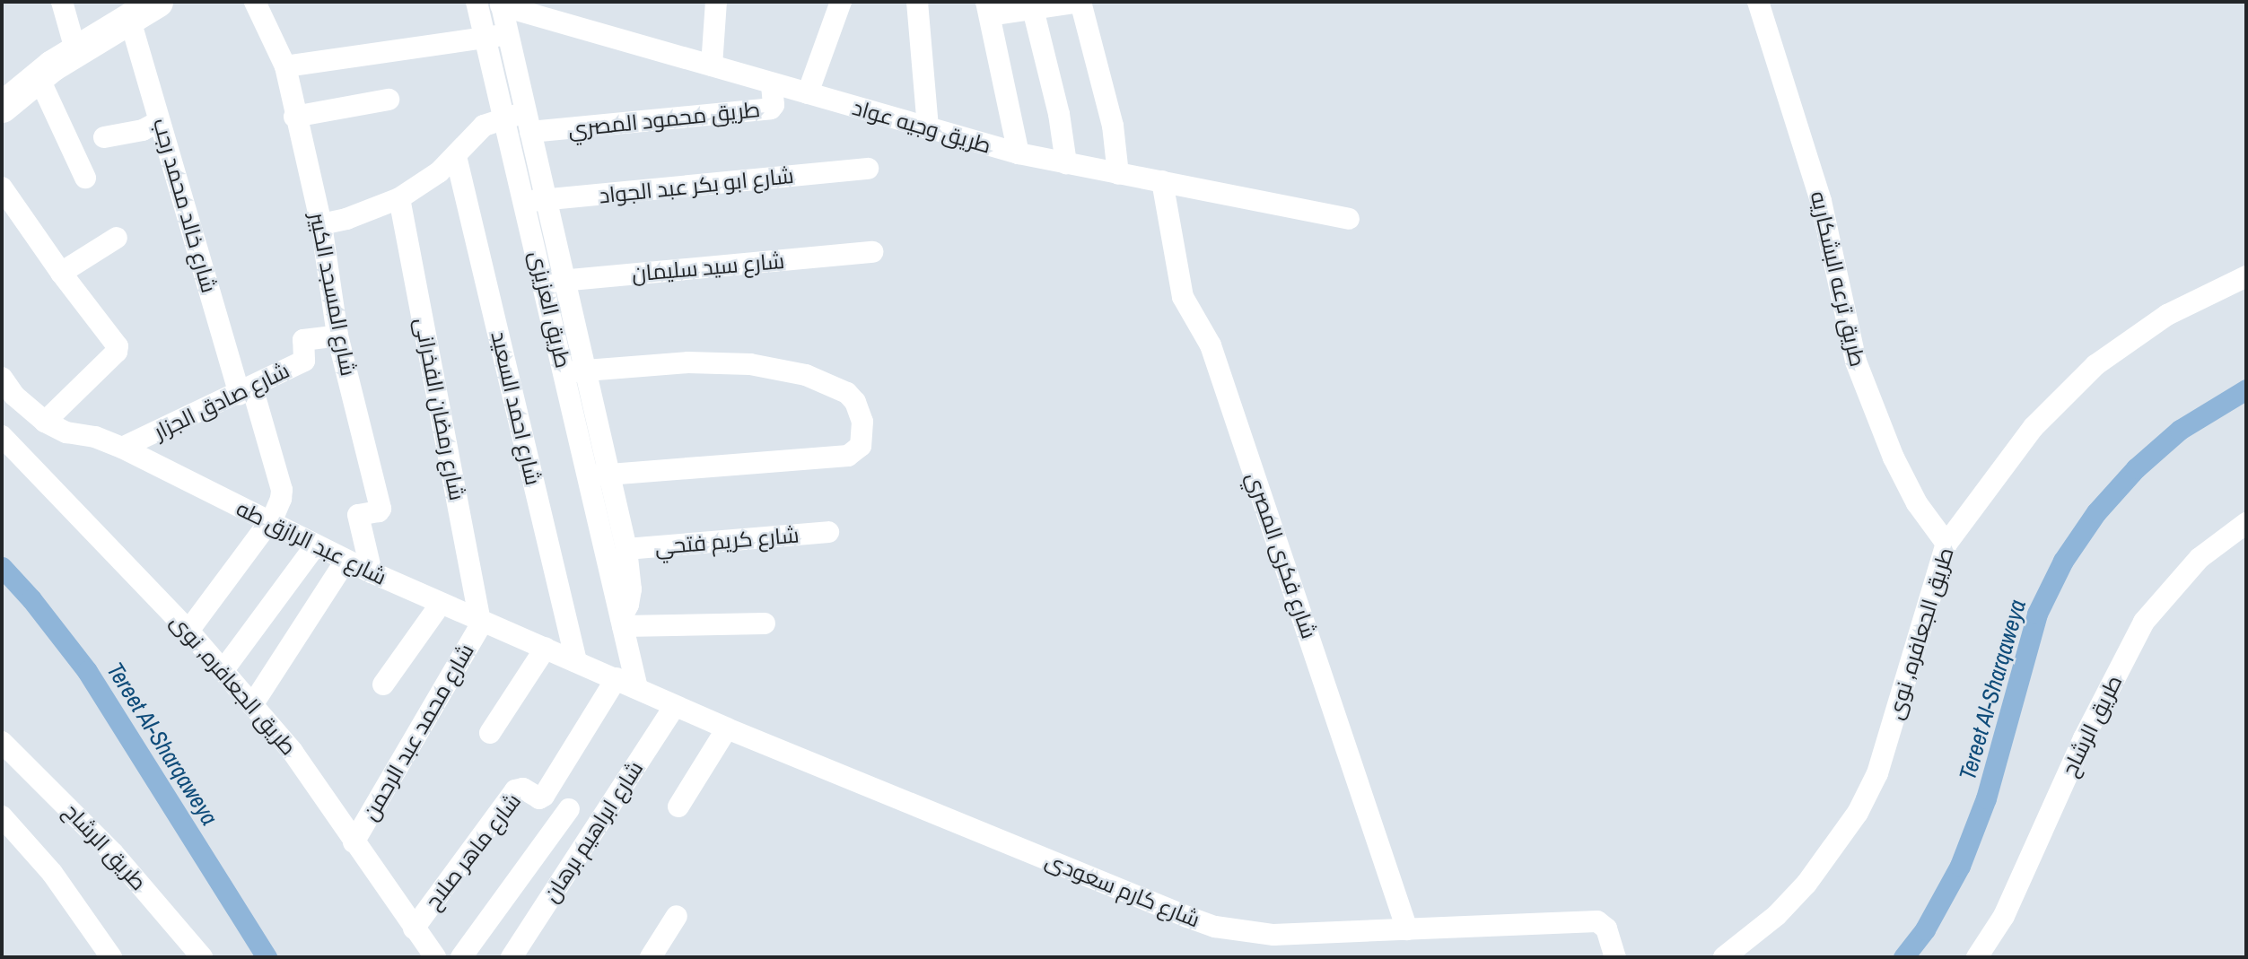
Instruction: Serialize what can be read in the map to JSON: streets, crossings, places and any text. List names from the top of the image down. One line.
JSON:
{"streets":{"street":["طريق محمود المصري","طريق وجيه عواد","شارع ابو بكر عبد الجواد","شارع خالد محمد رجب","شارع سيد سليمان","طريق ترعه البشكاريه","شارع المسجد الكبير","طريق العزيزى","شارع صادق الجزار","شارع احمد السعيد","شارع رمضان الفخرانى","شارع كريم فتحي","شارع عبد الرازق طه","شارع فكرى المصري","طريق الجعافره, نوى","طريق الرشاح","شارع محمد عبد الرحمن","شارع ابراهيم برهان","شارع ماهر صلاح","شارع كارم سعودى"]},"crossings":[["طريق محمود المصري","طريق وجيه عواد"],["طريق محمود المصري","طريق العزيزى"],["طريق وجيه عواد","طريق العزيزى"],["طريق وجيه عواد","شارع فكرى المصري"],["شارع ابو بكر عبد الجواد","طريق العزيزى"],["شارع خالد محمد رجب","شارع صادق الجزار"],["شارع خالد محمد رجب","شارع عبد الرازق طه"],["شارع خالد محمد رجب","طريق الجعافره, نوى"],["شارع سيد سليمان","طريق العزيزى"],["طريق ترعه البشكاريه","طريق الجعافره, نوى"],["شارع المسجد الكبير","شارع صادق الجزار"],["شارع المسجد الكبير","شارع عبد الرازق طه"],["طريق العزيزى","شارع كريم فتحي"],["طريق العزيزى","شارع عبد الرازق طه"],["طريق العزيزى","شارع كارم سعودى"],["شارع صادق الجزار","شارع عبد الرازق طه"],["شارع احمد السعيد","شارع عبد الرازق طه"],["شارع رمضان الفخرانى","شارع عبد الرازق طه"],["شارع رمضان الفخرانى","شارع محمد عبد الرحمن"],["شارع عبد الرازق طه","شارع محمد عبد الرحمن"],["شارع عبد الرازق طه","شارع ماهر صلاح"],["شارع عبد الرازق طه","شارع كارم سعودى"],["شارع فكرى المصري","شارع كارم سعودى"],["طريق الجعافره, نوى","شارع محمد عبد الرحمن"],["طريق الجعافره, نوى","شارع ماهر صلاح"],["شارع ابراهيم برهان","شارع كارم سعودى"]],"water":["Tereet Al-Sharqaweya"]}
